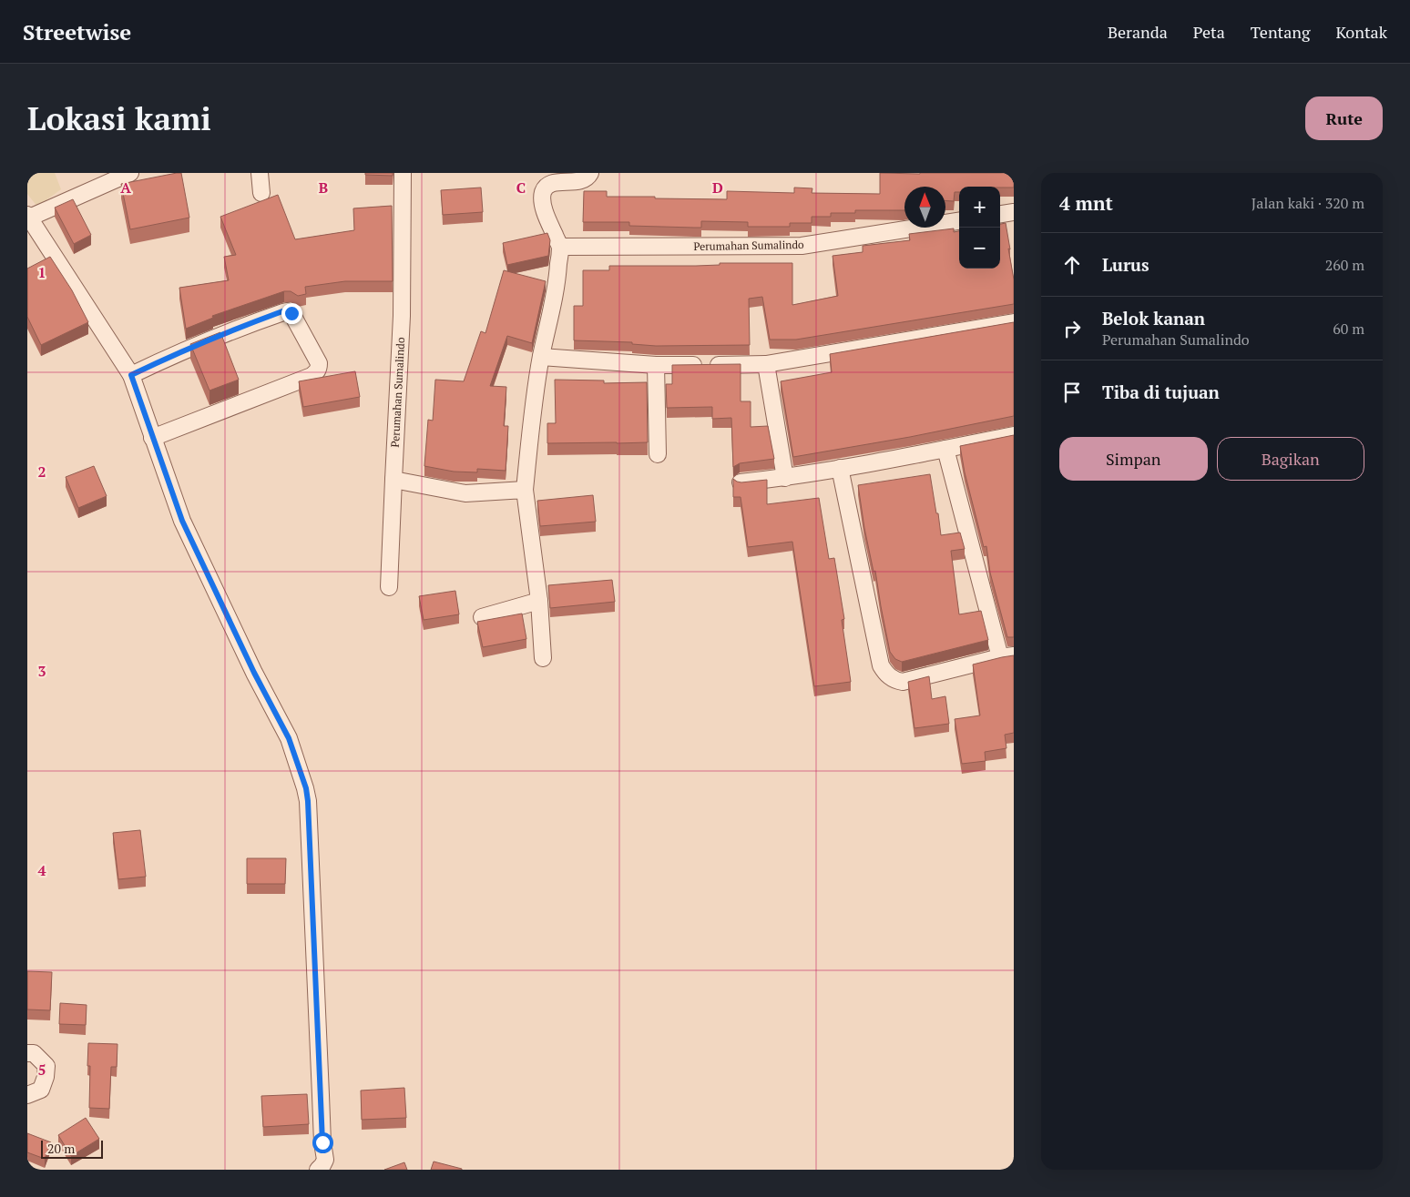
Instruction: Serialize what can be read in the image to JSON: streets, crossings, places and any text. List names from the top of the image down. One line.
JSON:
{"streets":{"street":["Perumahan Sumalindo"]},"scale_bar":"20 m","north":"top","page":{"header":"Streetwise","nav":["Beranda","Peta","Tentang","Kontak"],"buttons":["Rute",["Simpan","Bagikan"]],"title":"Lokasi kami","heading":["4 mnt","Jalan kaki · 320 m"],"map_buttons":["+","−"],"list":[["Lurus","260 m"],["Belok kanan","Perumahan Sumalindo","60 m"],"Tiba di tujuan"],"scale":"20 m"},"grid":{"columns":["A","B","C","D"],"rows":["1","2","3","4","5"]}}
